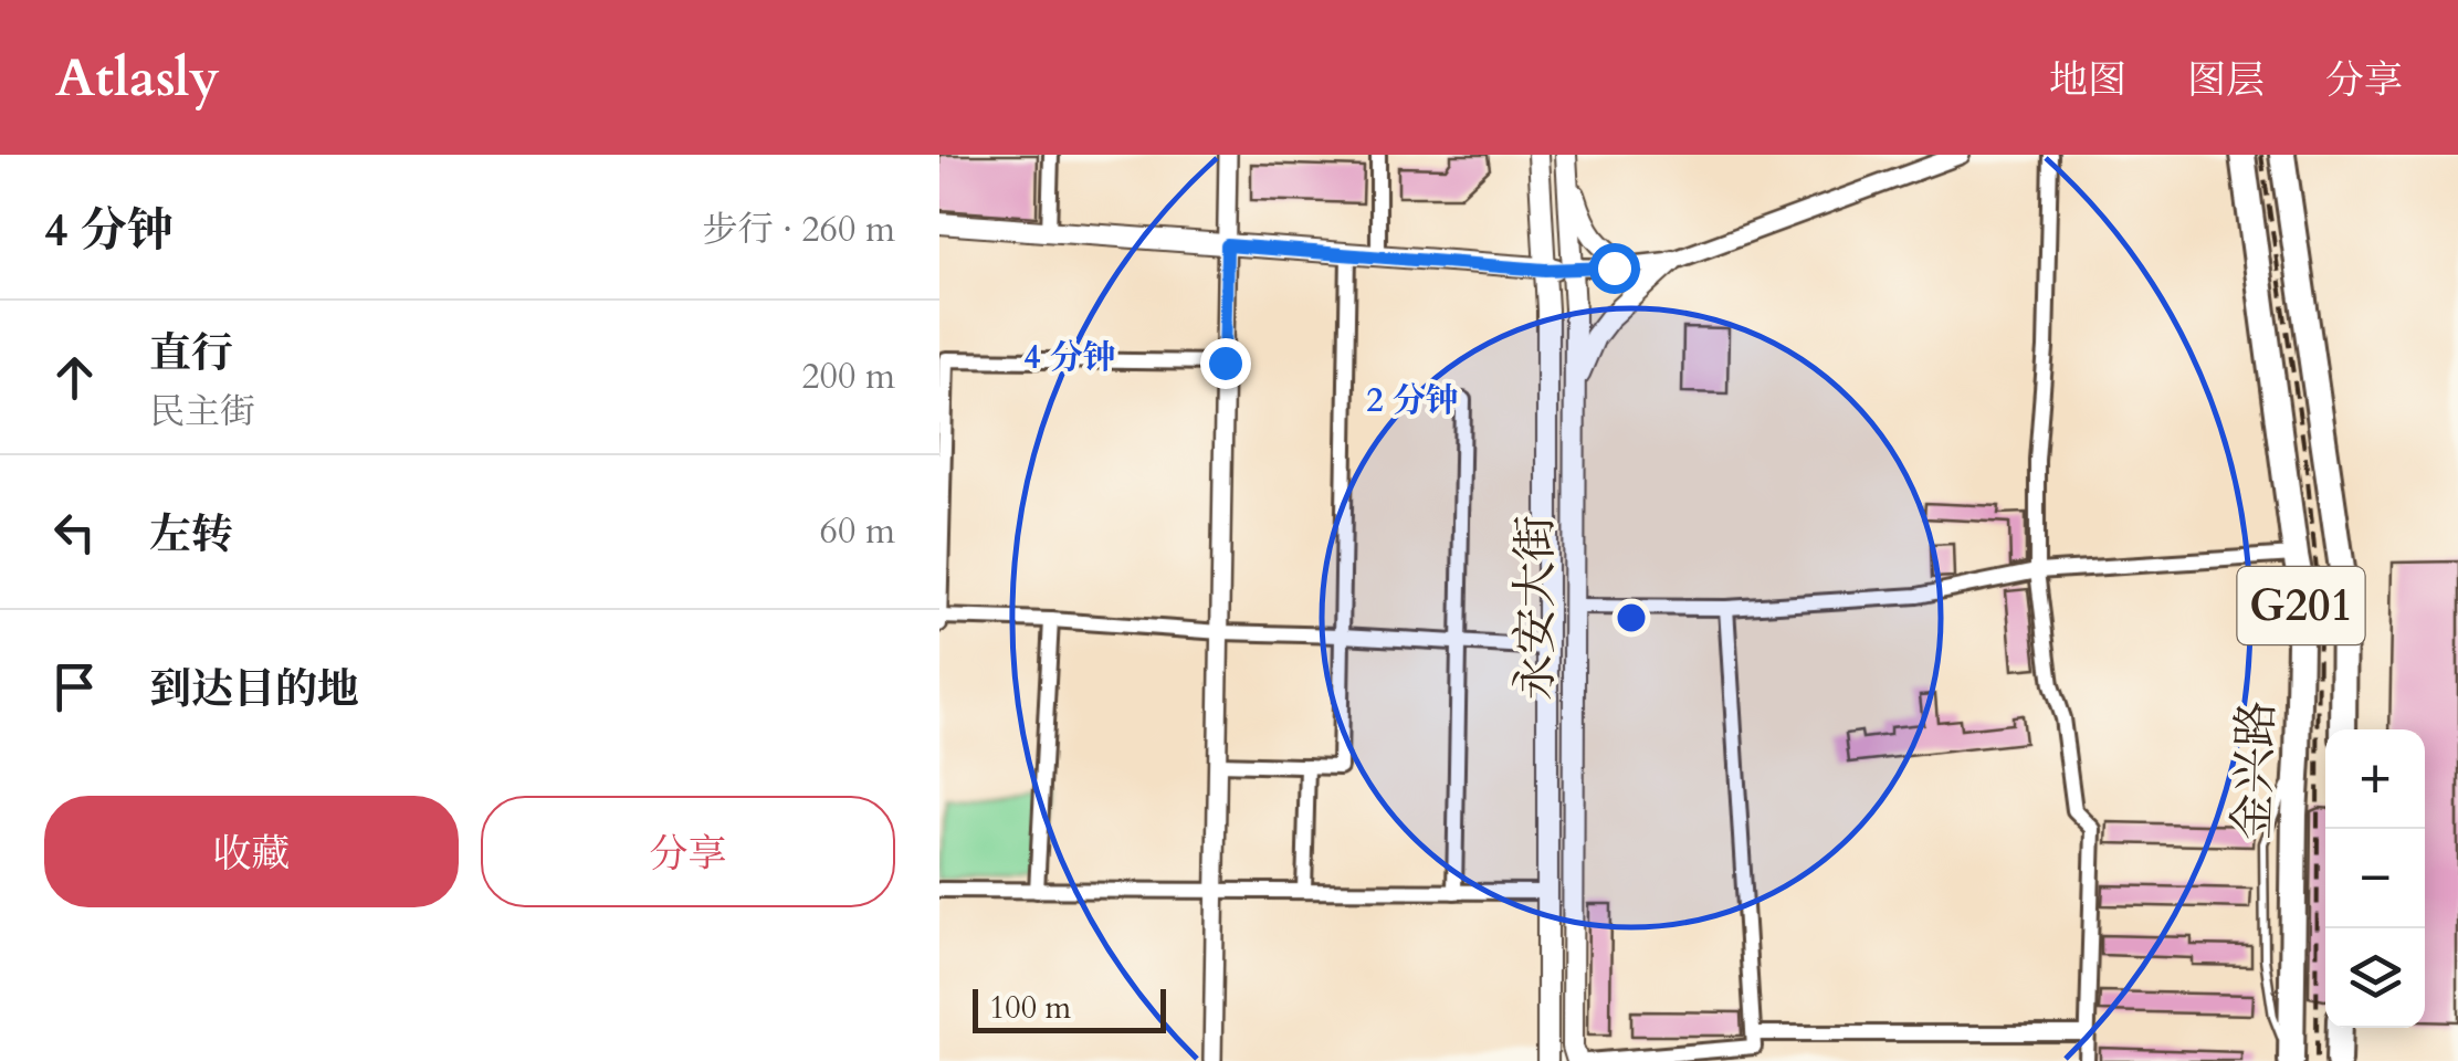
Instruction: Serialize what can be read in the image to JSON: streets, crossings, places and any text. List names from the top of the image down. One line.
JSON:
{"streets":{"highway":["G201","金兴路"],"main road":["永安大街"]},"scale_bar":"100 m","page":{"header":"Atlasly","nav":["地图","图层","分享"],"heading":["4 分钟","步行 · 260 m"],"list":[["直行","民主街","200 m"],["左转","60 m"],"到达目的地"],"map_buttons":["+","−"],"buttons":["收藏","分享"],"scale":"100 m"},"rings":["4 分钟","2 分钟"]}
